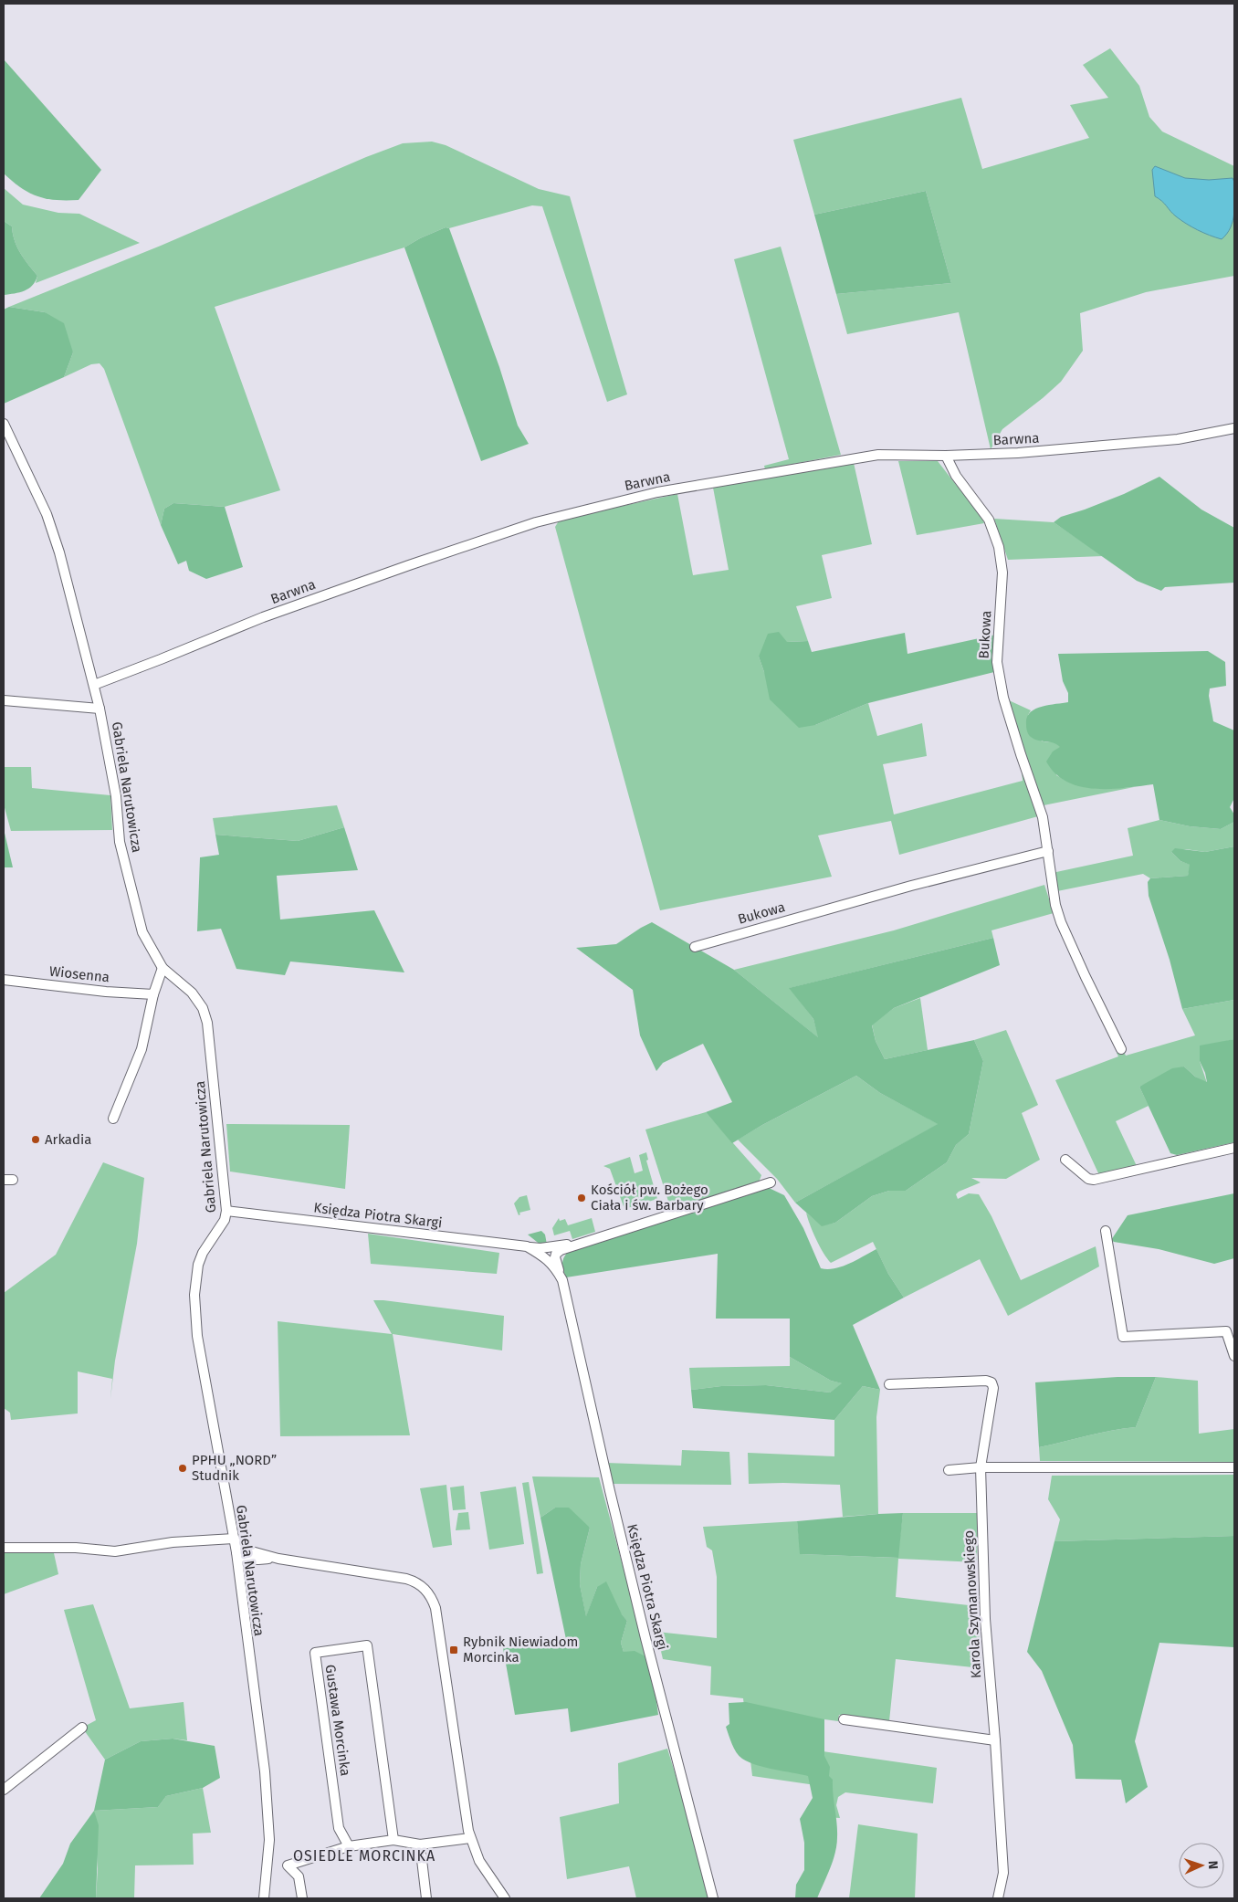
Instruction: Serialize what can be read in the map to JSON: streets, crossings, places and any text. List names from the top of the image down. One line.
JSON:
{"streets":{"street":["Barwna","Bukowa","Gabriela Narutowicza","Wiosenna","Księdza Piotra Skargi","Karola Szymanowskiego","Gustawa Morcinka"]},"crossings":[["Barwna","Bukowa"],["Barwna","Gabriela Narutowicza"],["Gabriela Narutowicza","Księdza Piotra Skargi"]],"districts":["OSIEDLE MORCINKA"],"places":{"other":["Arkadia","Kościół pw. Bożego Ciała i św. Barbary","PPHU „NORD” Studnik"],"transit":["Rybnik Niewiadom Morcinka"]},"north":"right"}
